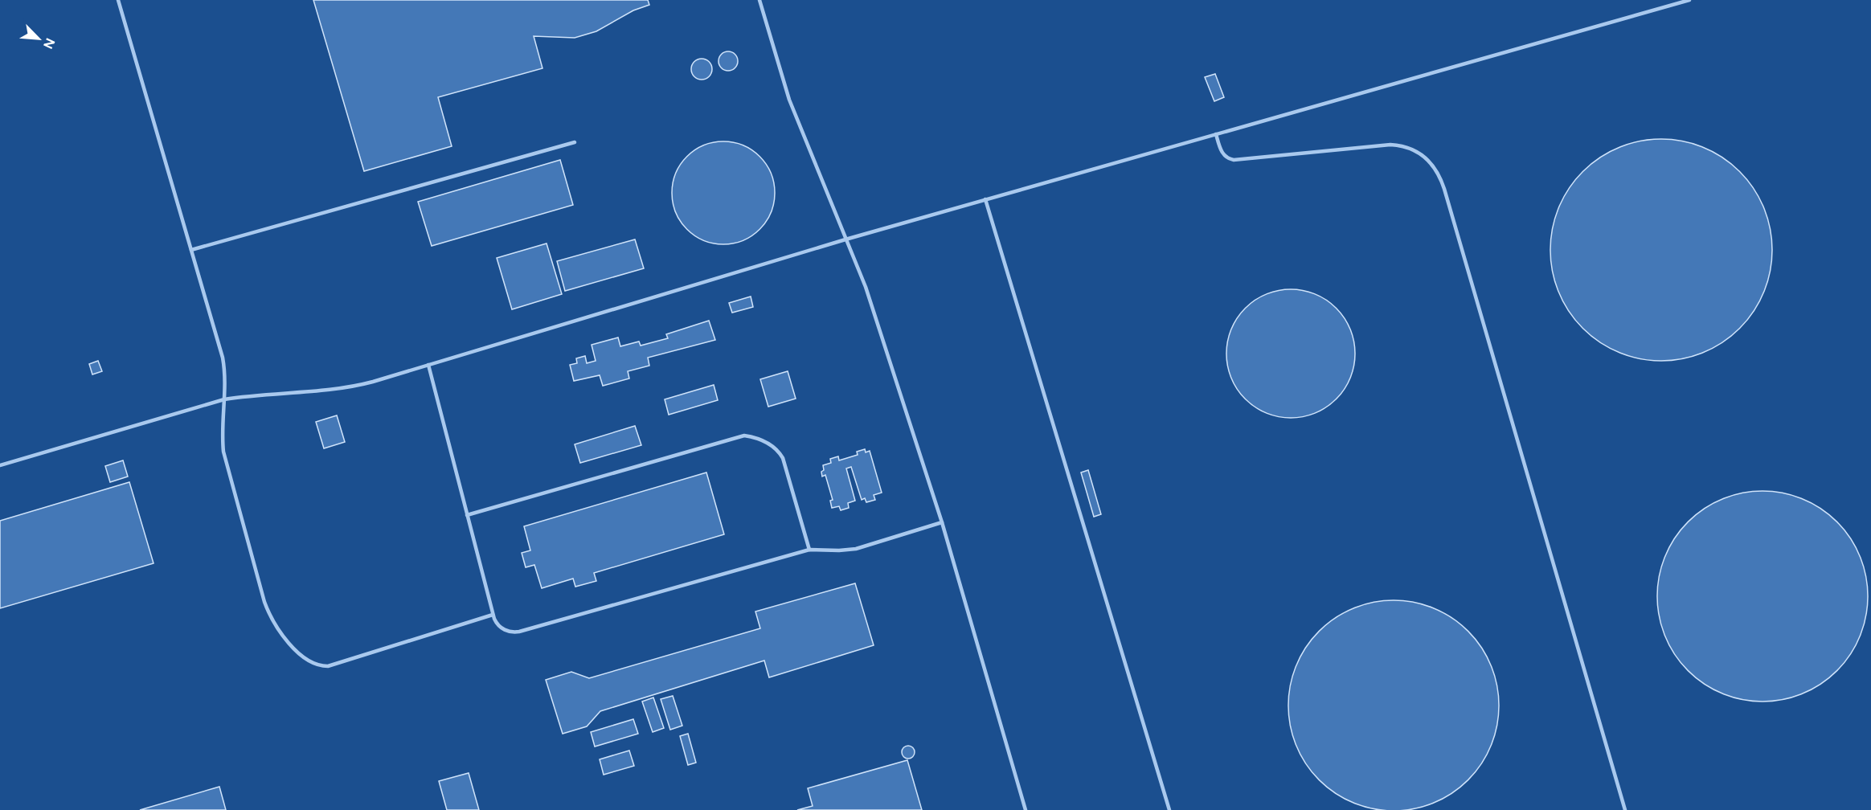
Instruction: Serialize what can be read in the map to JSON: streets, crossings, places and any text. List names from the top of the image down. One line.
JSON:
{"north":"bottom right"}
